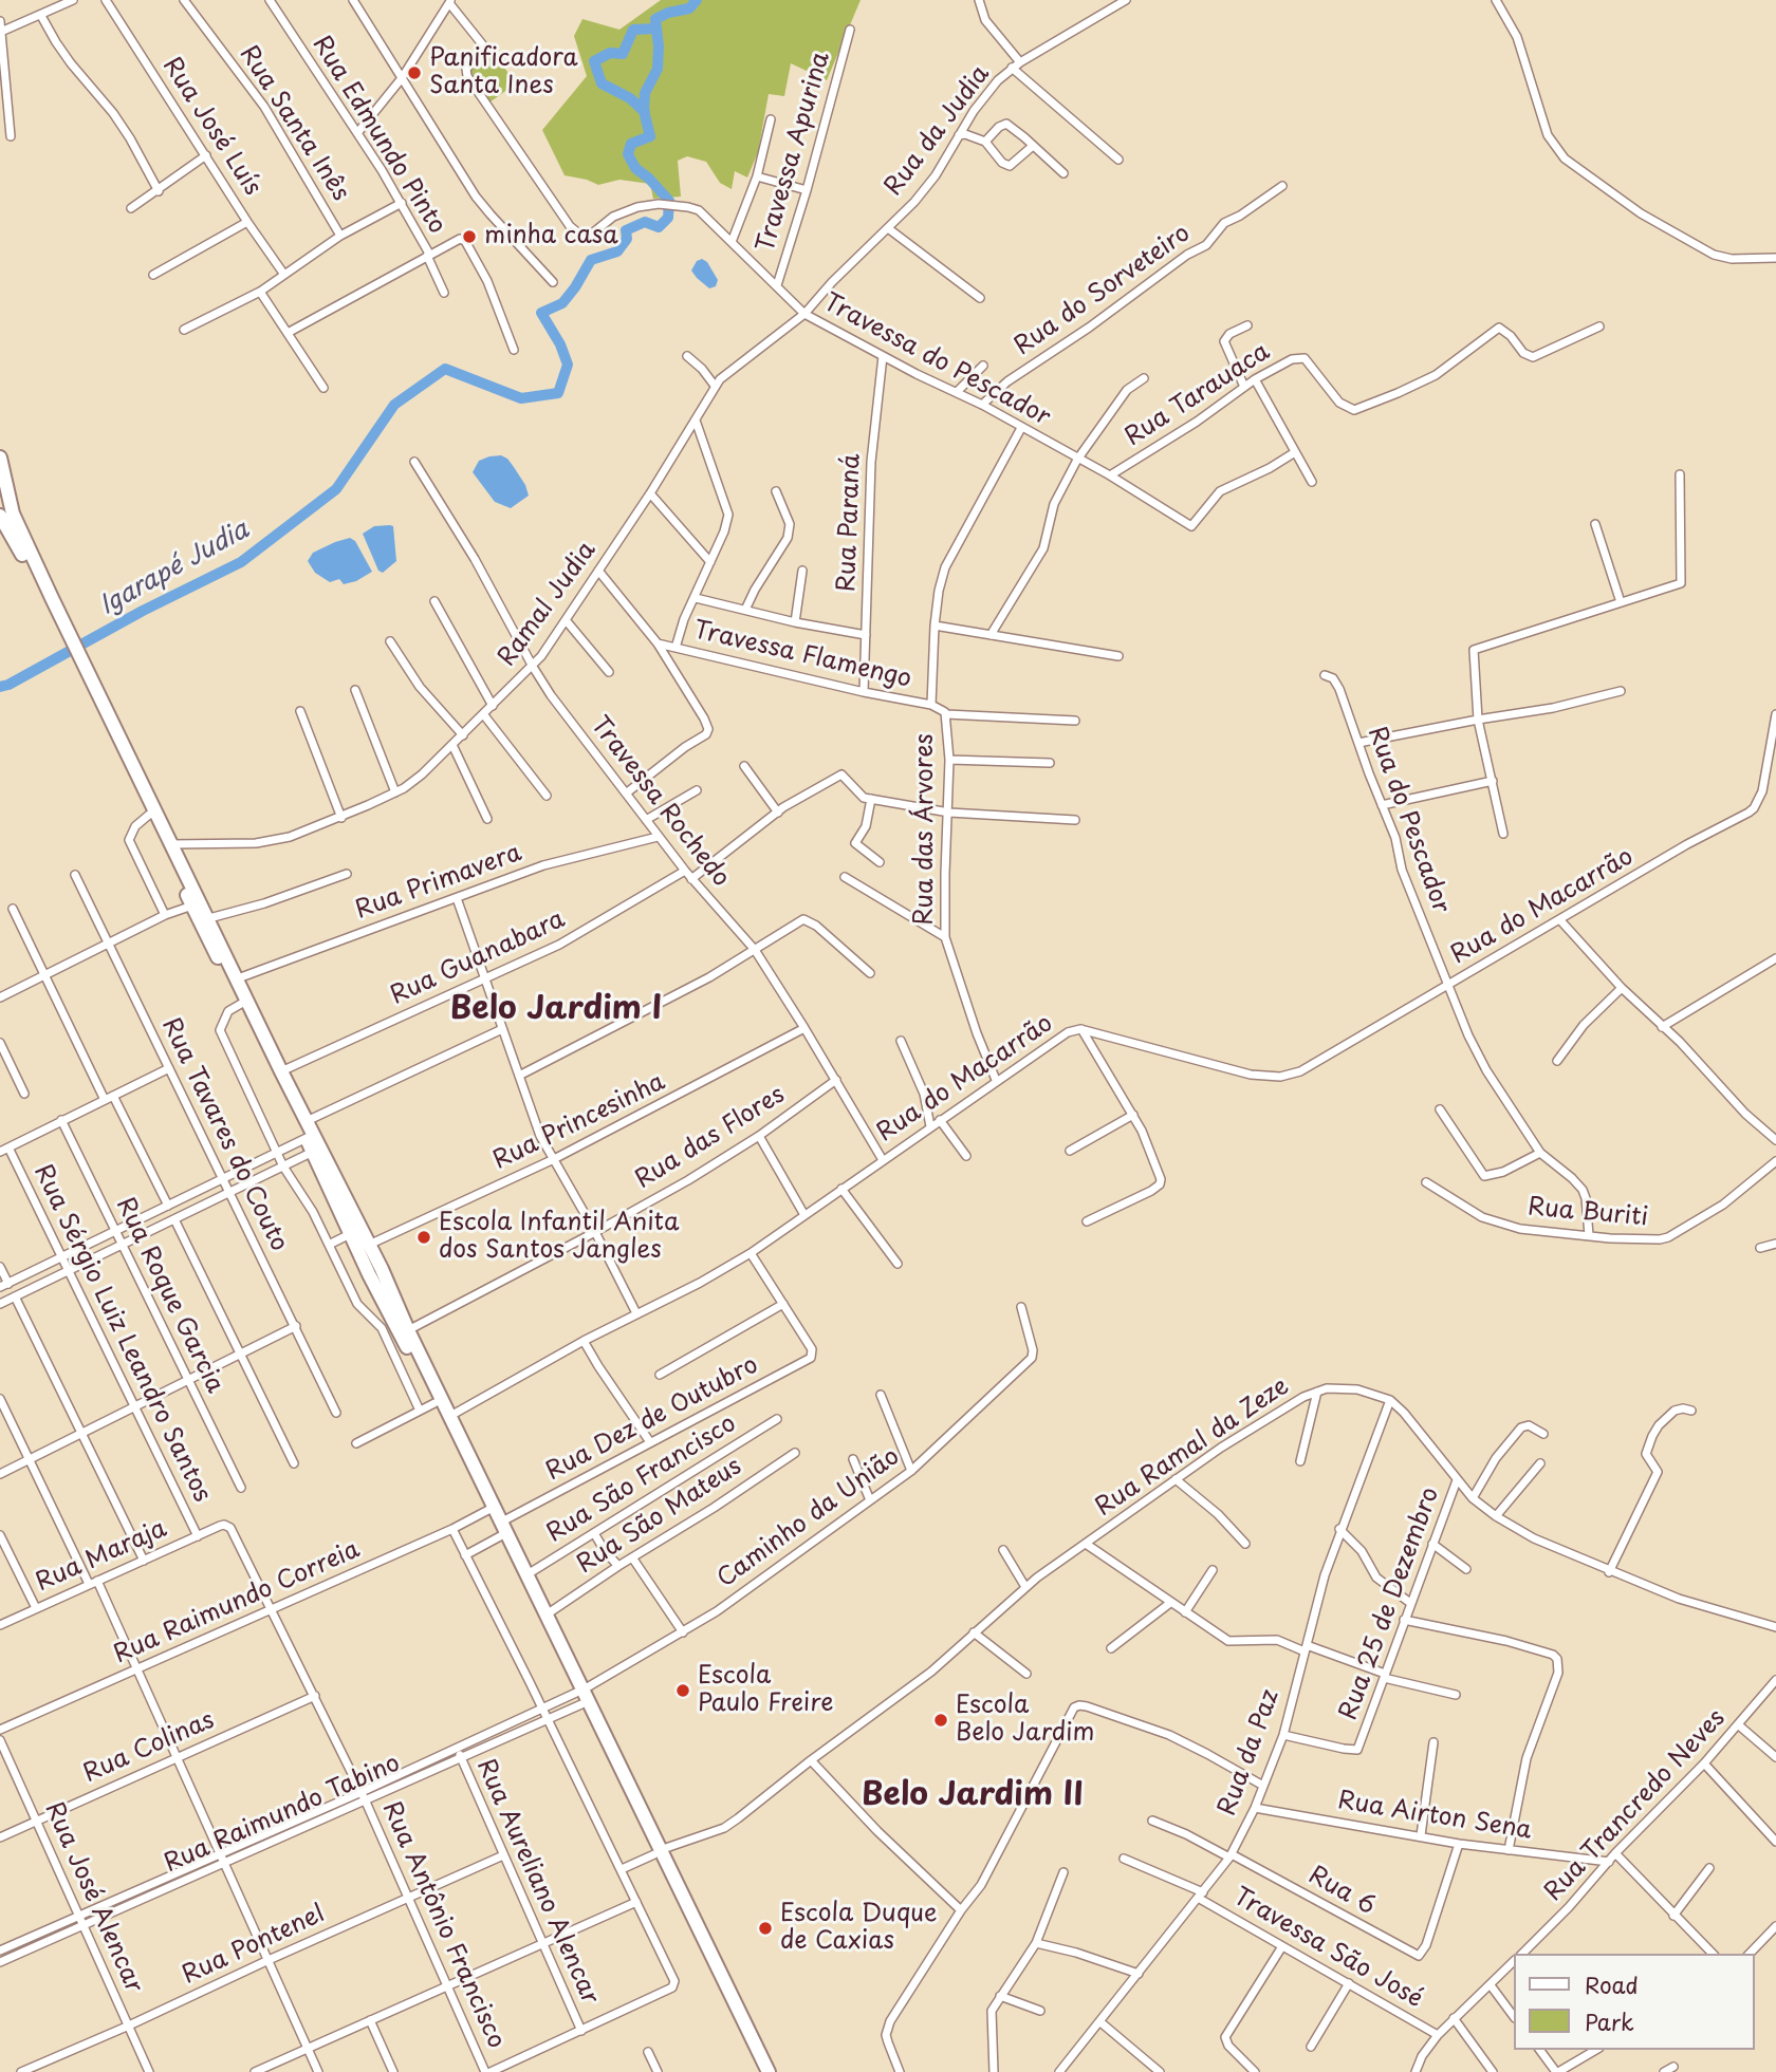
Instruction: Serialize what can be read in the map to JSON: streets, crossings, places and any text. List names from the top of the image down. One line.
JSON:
{"streets":{"street":["Rua Santa Inês","Rua José Luís","Rua da Judia","Rua Edmundo Pinto","Travessa Apurina","Rua do Sorveteiro","Travessa do Pescador","Rua Tarauaca","Rua Paraná","Ramal Judia","Travessa Flamengo","Travessa Rochedo","Rua do Pescador","Rua das Árvores","Rua Primavera","Rua do Macarrão","Rua Guanabara","Rua Princesinha","Rua Tavares do Couto","Rua das Flores","Rua Buriti","Rua Roque Garcia","Rua Sérgio Luiz Leandro Santos","Rua Dez de Outubro","Rua Ramal da Zeze","Rua São Francisco","Rua São Mateus","Caminho da União","Rua Maraja","Rua Raimundo Correia","Rua 25 de Dezembro","Rua Colinas","Rua da Paz","Rua Trancredo Neves","Rua Raimundo Tabino","Rua Airton Sena","Rua Aureliano Alencar","Rua 6","Rua José Alencar","Rua Antônio Francisco","Rua Pontenel","Travessa São José"]},"crossings":[["Rua da Judia","Travessa do Pescador"],["Rua da Judia","Ramal Judia"],["Travessa Apurina","Travessa do Pescador"],["Rua do Sorveteiro","Travessa do Pescador"],["Travessa do Pescador","Rua Tarauaca"],["Travessa do Pescador","Rua Paraná"],["Travessa do Pescador","Ramal Judia"],["Rua Paraná","Travessa Flamengo"],["Ramal Judia","Travessa Flamengo"],["Ramal Judia","Travessa Rochedo"],["Travessa Flamengo","Travessa Rochedo"],["Travessa Flamengo","Rua das Árvores"],["Travessa Rochedo","Rua Primavera"],["Travessa Rochedo","Rua do Macarrão"],["Travessa Rochedo","Rua Guanabara"],["Travessa Rochedo","Rua Princesinha"],["Travessa Rochedo","Rua das Flores"],["Rua do Pescador","Rua do Macarrão"],["Rua do Pescador","Rua Buriti"],["Rua das Árvores","Rua do Macarrão"],["Rua Sérgio Luiz Leandro Santos","Rua Maraja"],["Rua Ramal da Zeze","Rua da Paz"],["Caminho da União","Rua Raimundo Tabino"],["Rua Maraja","Rua Antônio Francisco"],["Rua Raimundo Correia","Rua Antônio Francisco"],["Rua 25 de Dezembro","Rua da Paz"],["Rua Colinas","Rua José Alencar"],["Rua Colinas","Rua Antônio Francisco"],["Rua da Paz","Rua Airton Sena"],["Rua da Paz","Rua 6"],["Rua da Paz","Travessa São José"],["Rua Trancredo Neves","Rua Airton Sena"],["Rua Raimundo Tabino","Rua Aureliano Alencar"],["Rua Raimundo Tabino","Rua José Alencar"],["Rua Raimundo Tabino","Rua Antônio Francisco"],["Rua Airton Sena","Rua 6"],["Rua Aureliano Alencar","Rua Pontenel"],["Rua José Alencar","Rua Pontenel"],["Rua Antônio Francisco","Rua Pontenel"]],"districts":["Belo Jardim I","Belo Jardim II"],"water":["Igarapé Judia"],"places":["Panificadora Santa Ines","minha casa","Escola Infantil Anita dos Santos Jangles","Escola Paulo Freire","Escola Belo Jardim","Escola Duque de Caxias"],"legend":["Road","Park"]}
